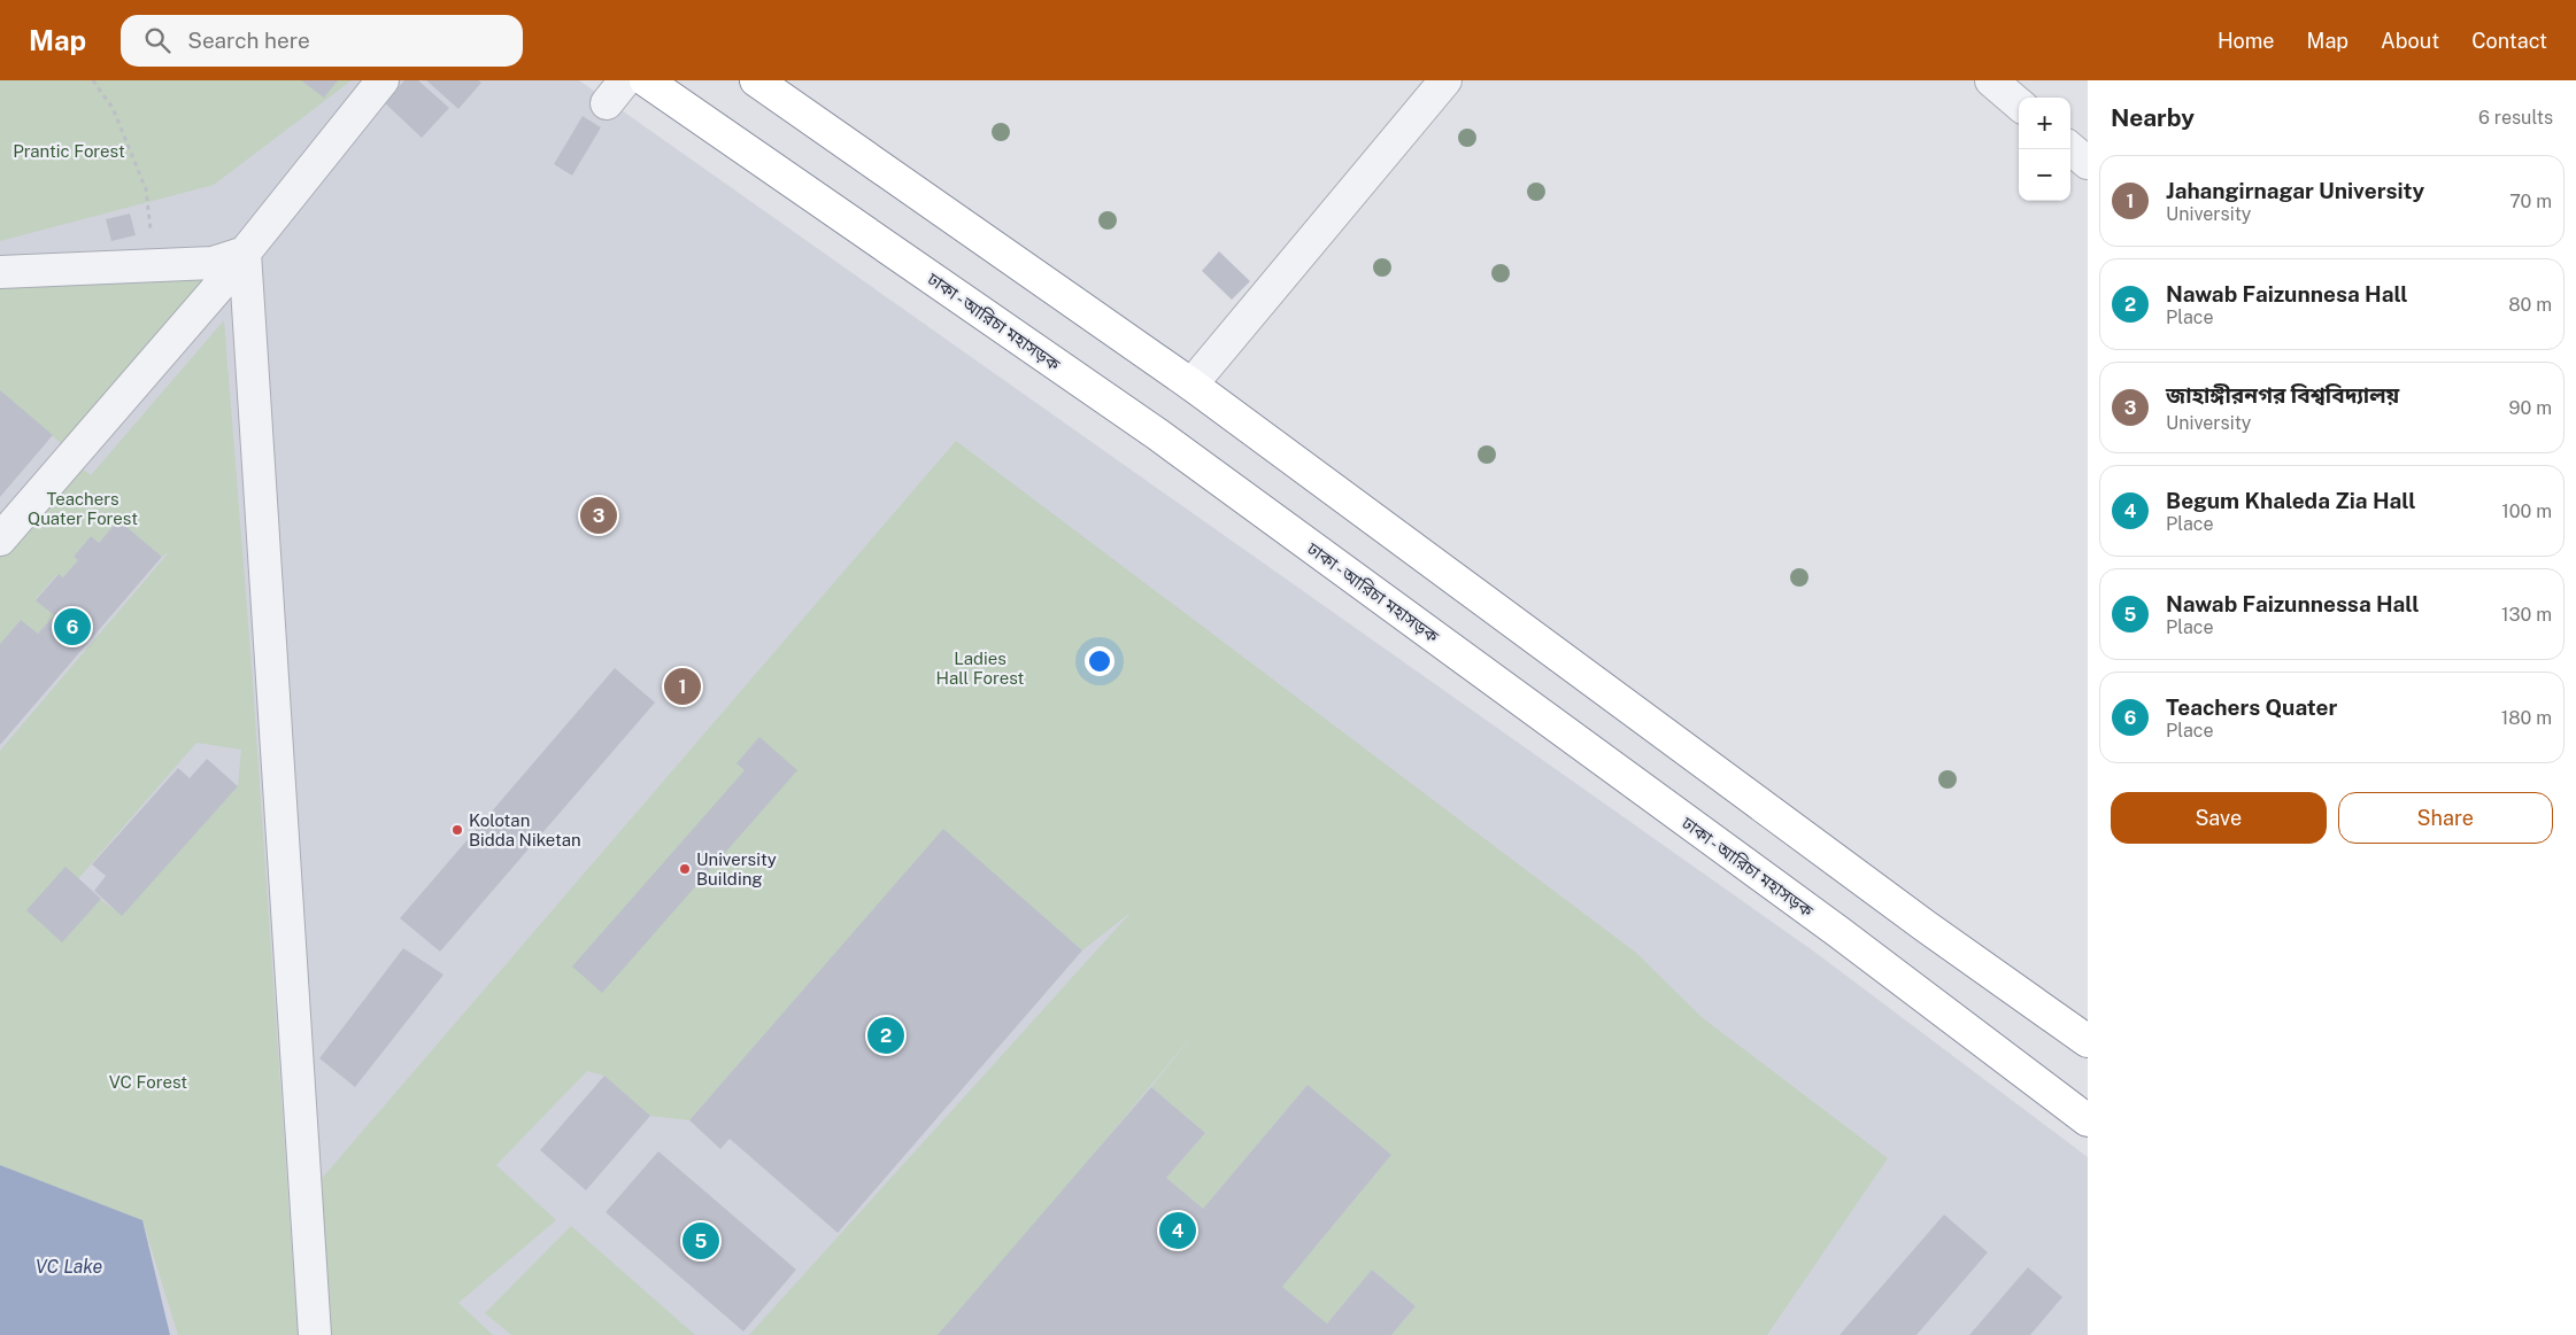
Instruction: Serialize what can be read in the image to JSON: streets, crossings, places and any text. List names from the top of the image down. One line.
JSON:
{"streets":{"highway":["ঢাকা - আরিচা মহাসড়ক"]},"water":["VC Lake"],"parks":["Prantic Forest","Teachers Quater Forest","Ladies Hall Forest","VC Forest"],"places":["Kolotan Bidda Niketan","University Building"],"page":{"header":"Map","search":"Search here","nav":["Home","Map","About","Contact"],"heading":["Nearby","6 results"],"map_buttons":["+","−"],"list":[{"mark":"1","name":"Jahangirnagar University","note":"University","value":"70 m"},{"mark":"2","name":"Nawab Faizunnesa Hall","note":"Place","value":"80 m"},{"mark":"3","name":"জাহাঙ্গীরনগর বিশ্ববিদ্যালয়","note":"University","value":"90 m"},{"mark":"4","name":"Begum Khaleda Zia Hall","note":"Place","value":"100 m"},{"mark":"5","name":"Nawab Faizunnessa Hall","note":"Place","value":"130 m"},{"mark":"6","name":"Teachers Quater","note":"Place","value":"180 m"}],"pins":["3","6","1","2","4","5"],"buttons":["Save","Share"]}}
